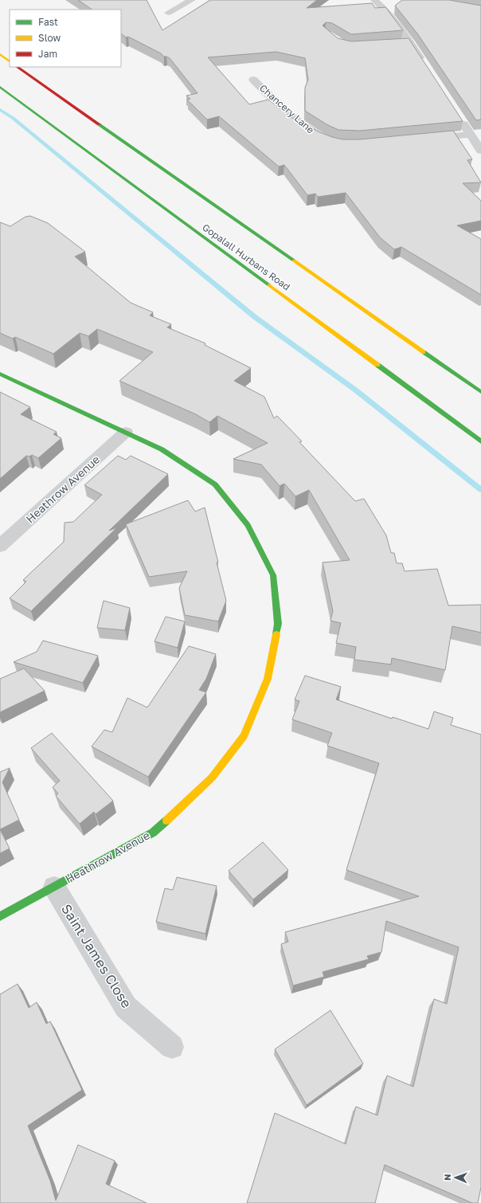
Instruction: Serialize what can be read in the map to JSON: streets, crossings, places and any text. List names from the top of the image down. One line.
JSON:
{"streets":{"main road":["Gopalall Hurbans Road","Heathrow Avenue"],"street":["Chancery Lane","Saint James Close"]},"crossings":[["Heathrow Avenue","Saint James Close"]],"legend":["Fast","Slow","Jam"],"north":"left"}
